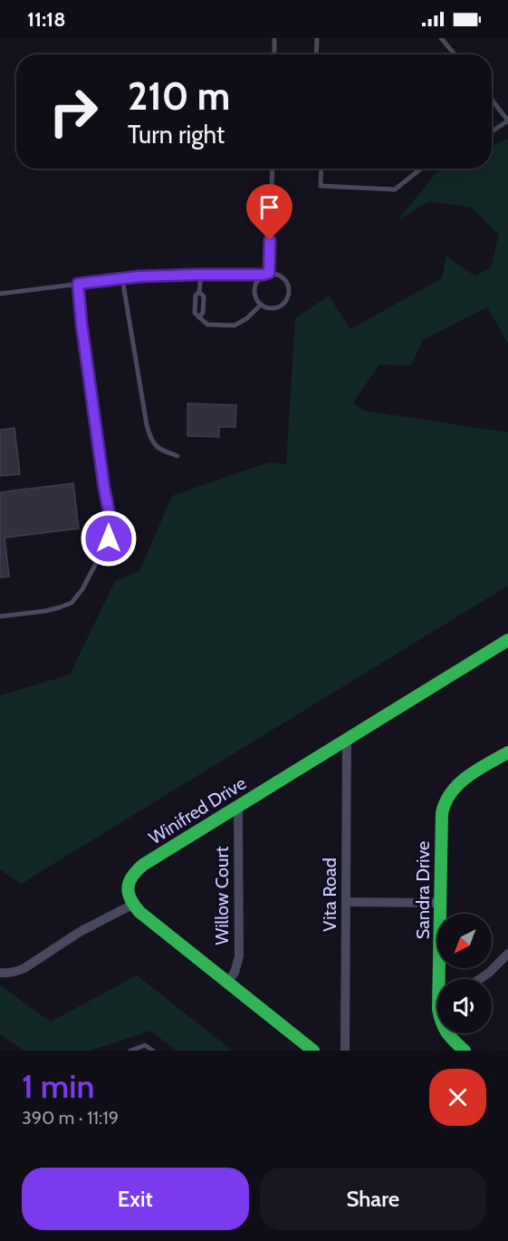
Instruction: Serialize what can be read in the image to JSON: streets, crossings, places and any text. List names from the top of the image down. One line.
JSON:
{"streets":{"street":["Winifred Drive","Sandra Drive","Vita Road","Willow Court"]},"crossings":[["Winifred Drive","Vita Road"],["Winifred Drive","Willow Court"]],"north":"bottom left","page":{"status":"11:18","turn":["210 m","Turn right"],"heading":["1 min","390 m · 11:19"],"buttons":["Exit","Share"]}}
